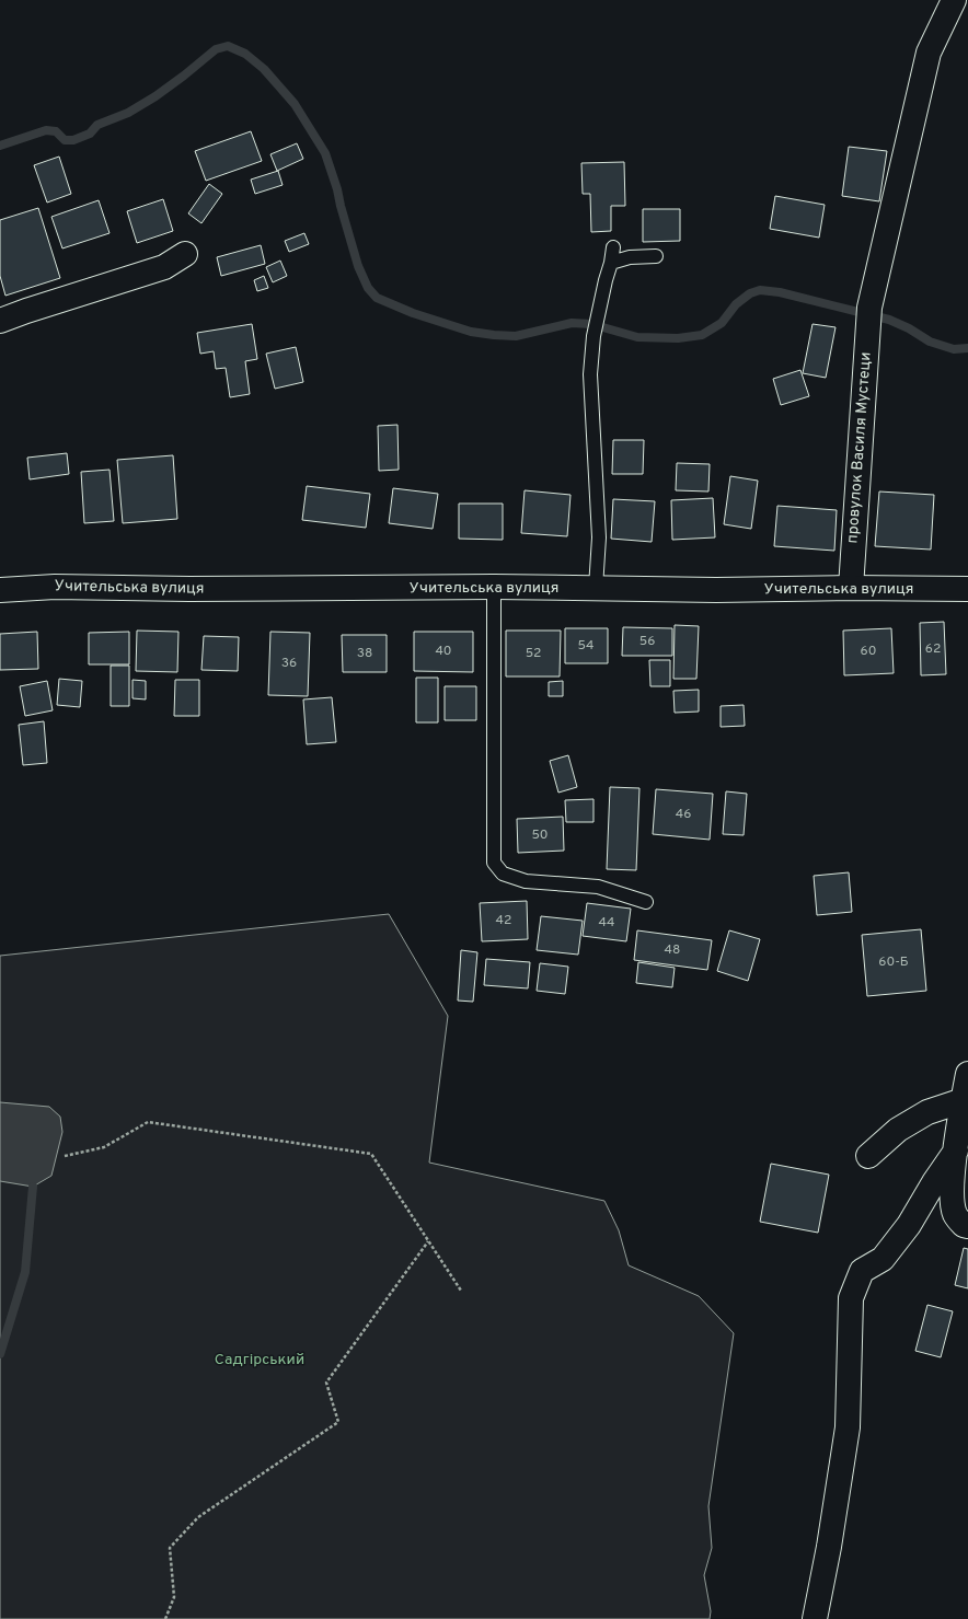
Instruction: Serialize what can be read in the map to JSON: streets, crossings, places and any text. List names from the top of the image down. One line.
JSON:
{"streets":{"street":["провулок Василя Мустеци","Учительська вулиця"]},"crossings":[["провулок Василя Мустеци","Учительська вулиця"]],"parks":["Садгірський"],"house_numbers":["56","54","62","40","60","38","52","36","46","50","42","44","48","60-Б"]}
